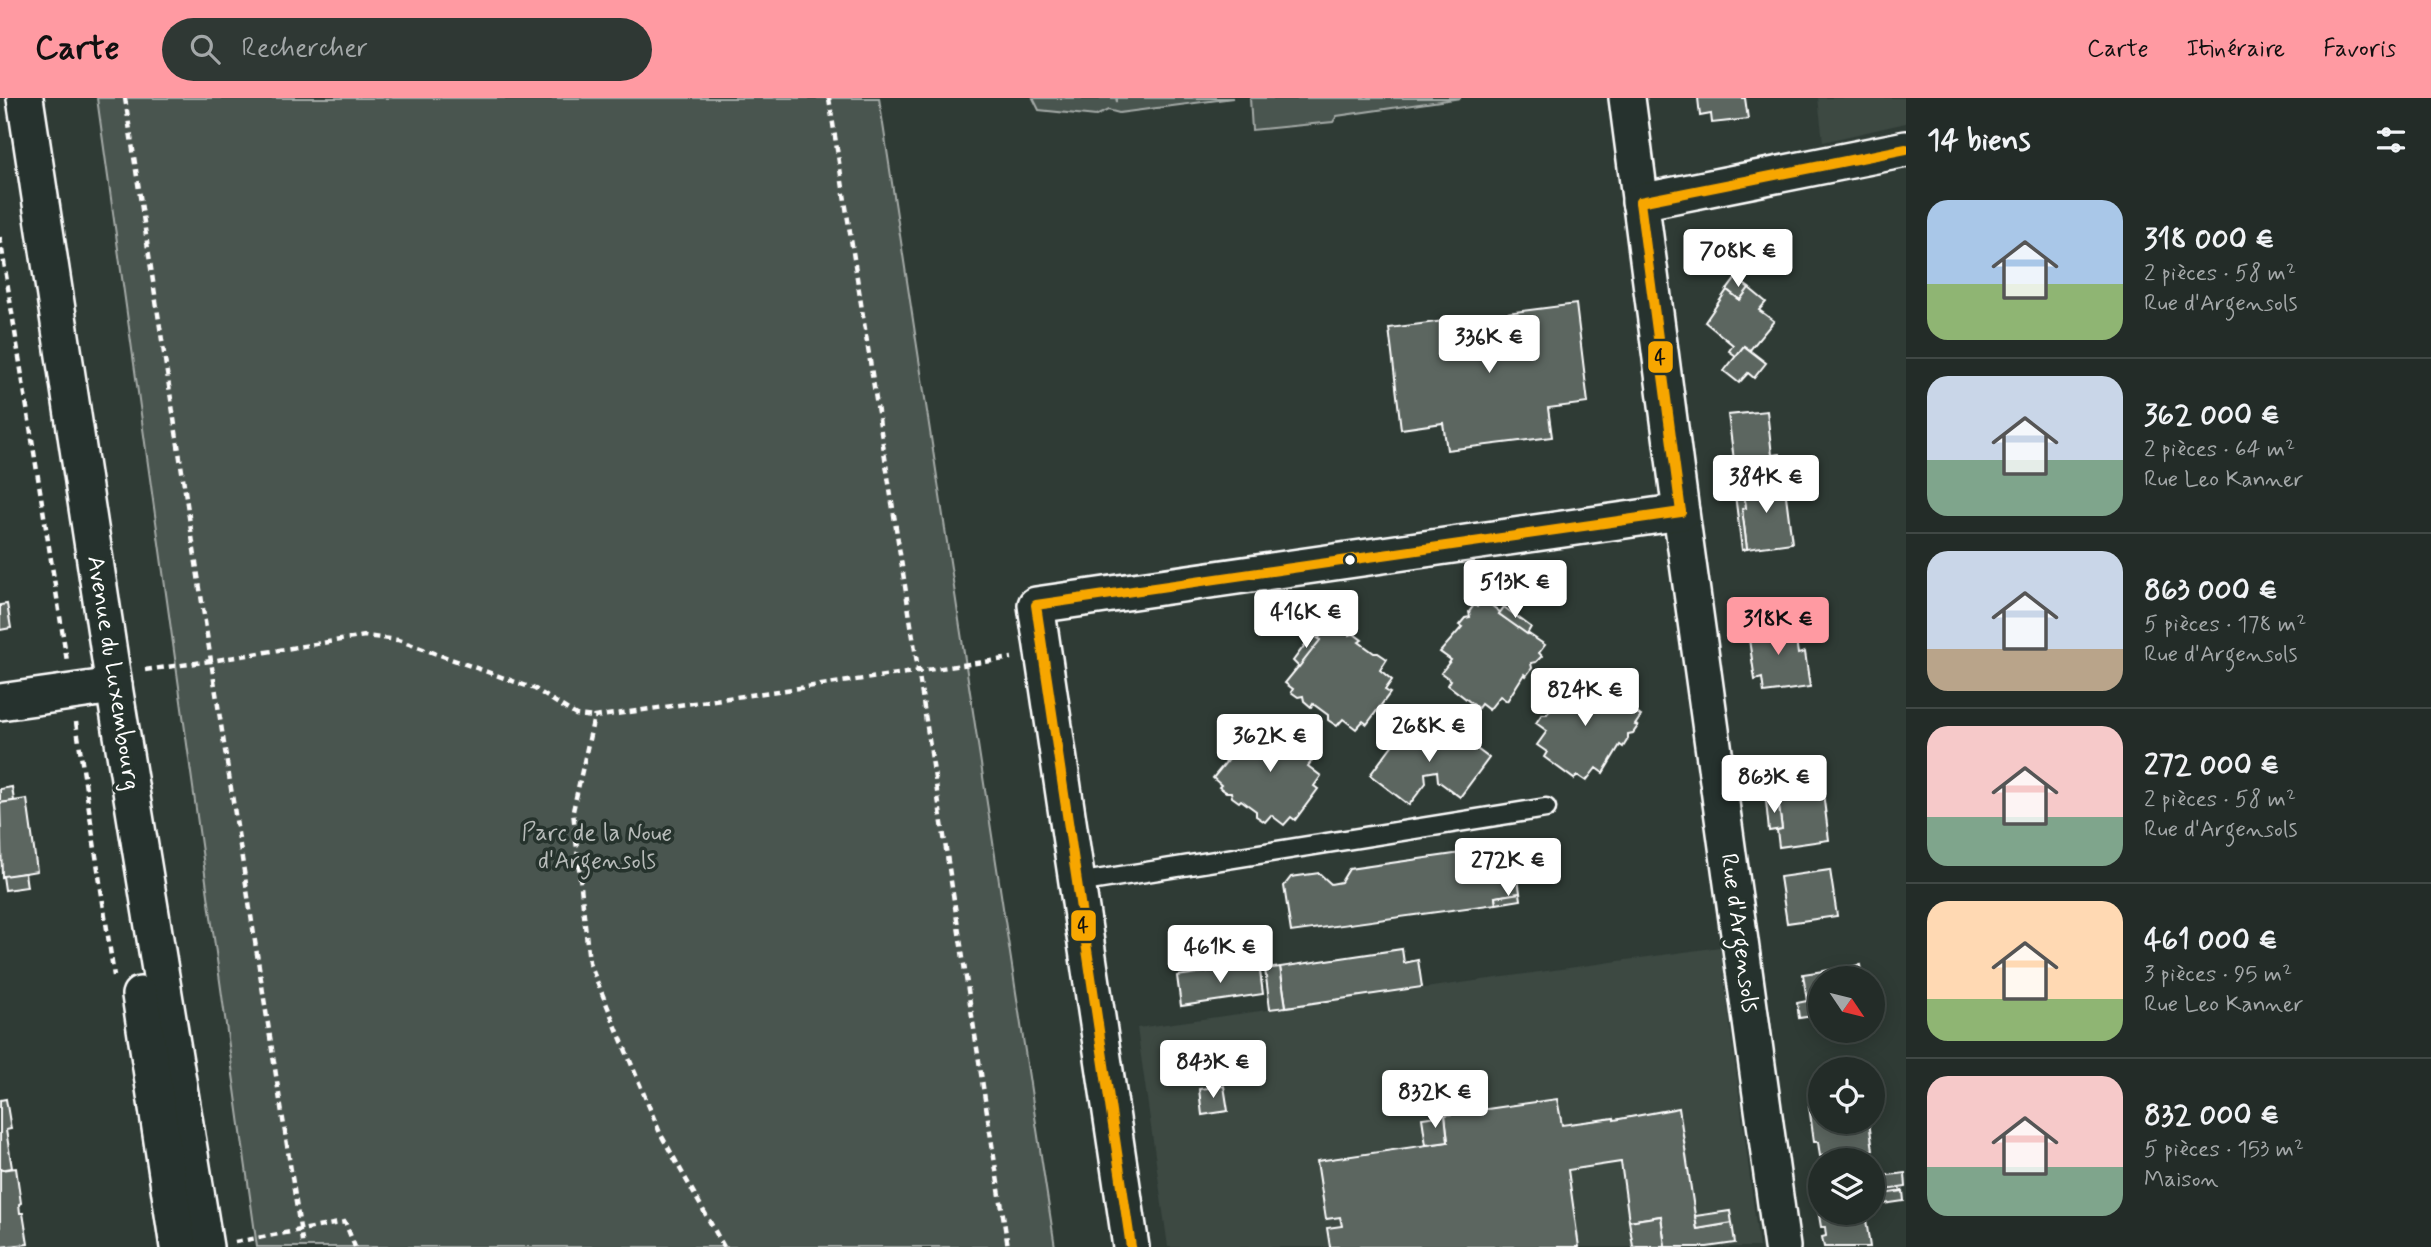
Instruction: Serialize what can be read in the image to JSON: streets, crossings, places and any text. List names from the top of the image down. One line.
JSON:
{"streets":{"street":["Avenue du Luxembourg","Rue d'Argensols"]},"parks":["Parc de la Noue d'Argensols"],"lines":["transit line 4"],"north":"bottom right","page":{"header":"Carte","search":"Rechercher","nav":["Carte","Itinéraire","Favoris"],"heading":"14 biens","list":[{"name":"318 000 €","note":"2 pièces · 58 m² · Rue d'Argensols"},{"name":"362 000 €","note":"2 pièces · 64 m² · Rue Leo Kanner"},{"name":"863 000 €","note":"5 pièces · 178 m² · Rue d'Argensols"},{"name":"272 000 €","note":"2 pièces · 58 m² · Rue d'Argensols"},{"name":"461 000 €","note":"3 pièces · 95 m² · Rue Leo Kanner"},{"name":"832 000 €","note":"5 pièces · 153 m² · Maison"}],"price":["708K €","336K €","384K €","513K €","416K €","318K €","824K €","268K €","362K €","863K €","272K €","461K €","843K €","832K €"]}}
